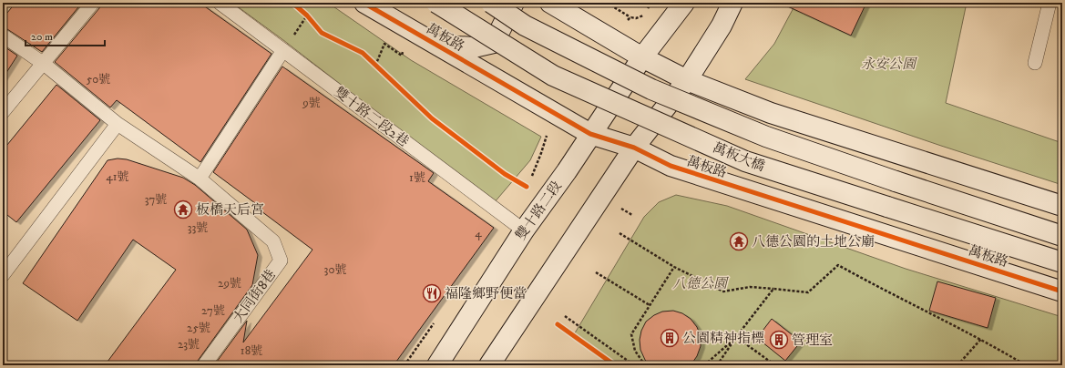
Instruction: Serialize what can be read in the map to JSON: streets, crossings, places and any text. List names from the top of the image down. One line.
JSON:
{"streets":{"street":["萬板路","萬板大橋","雙十路二段"],"lane":["雙十路二段2巷","大同街8巷"]},"crossings":[["萬板路","雙十路二段"],["雙十路二段2巷","雙十路二段"]],"parks":["永安公園","八德公園"],"places":{"temple":["板橋天后宮","八德公園的土地公廟"],"restaurant":["福隆鄉野便當"],"building":["公園精神指標","管理室"]},"house_numbers":["50號","9號","41號","1號","37號","33號","4","30號","29號","27號","25號","23號","18號"],"scale_bar":"20 m"}
